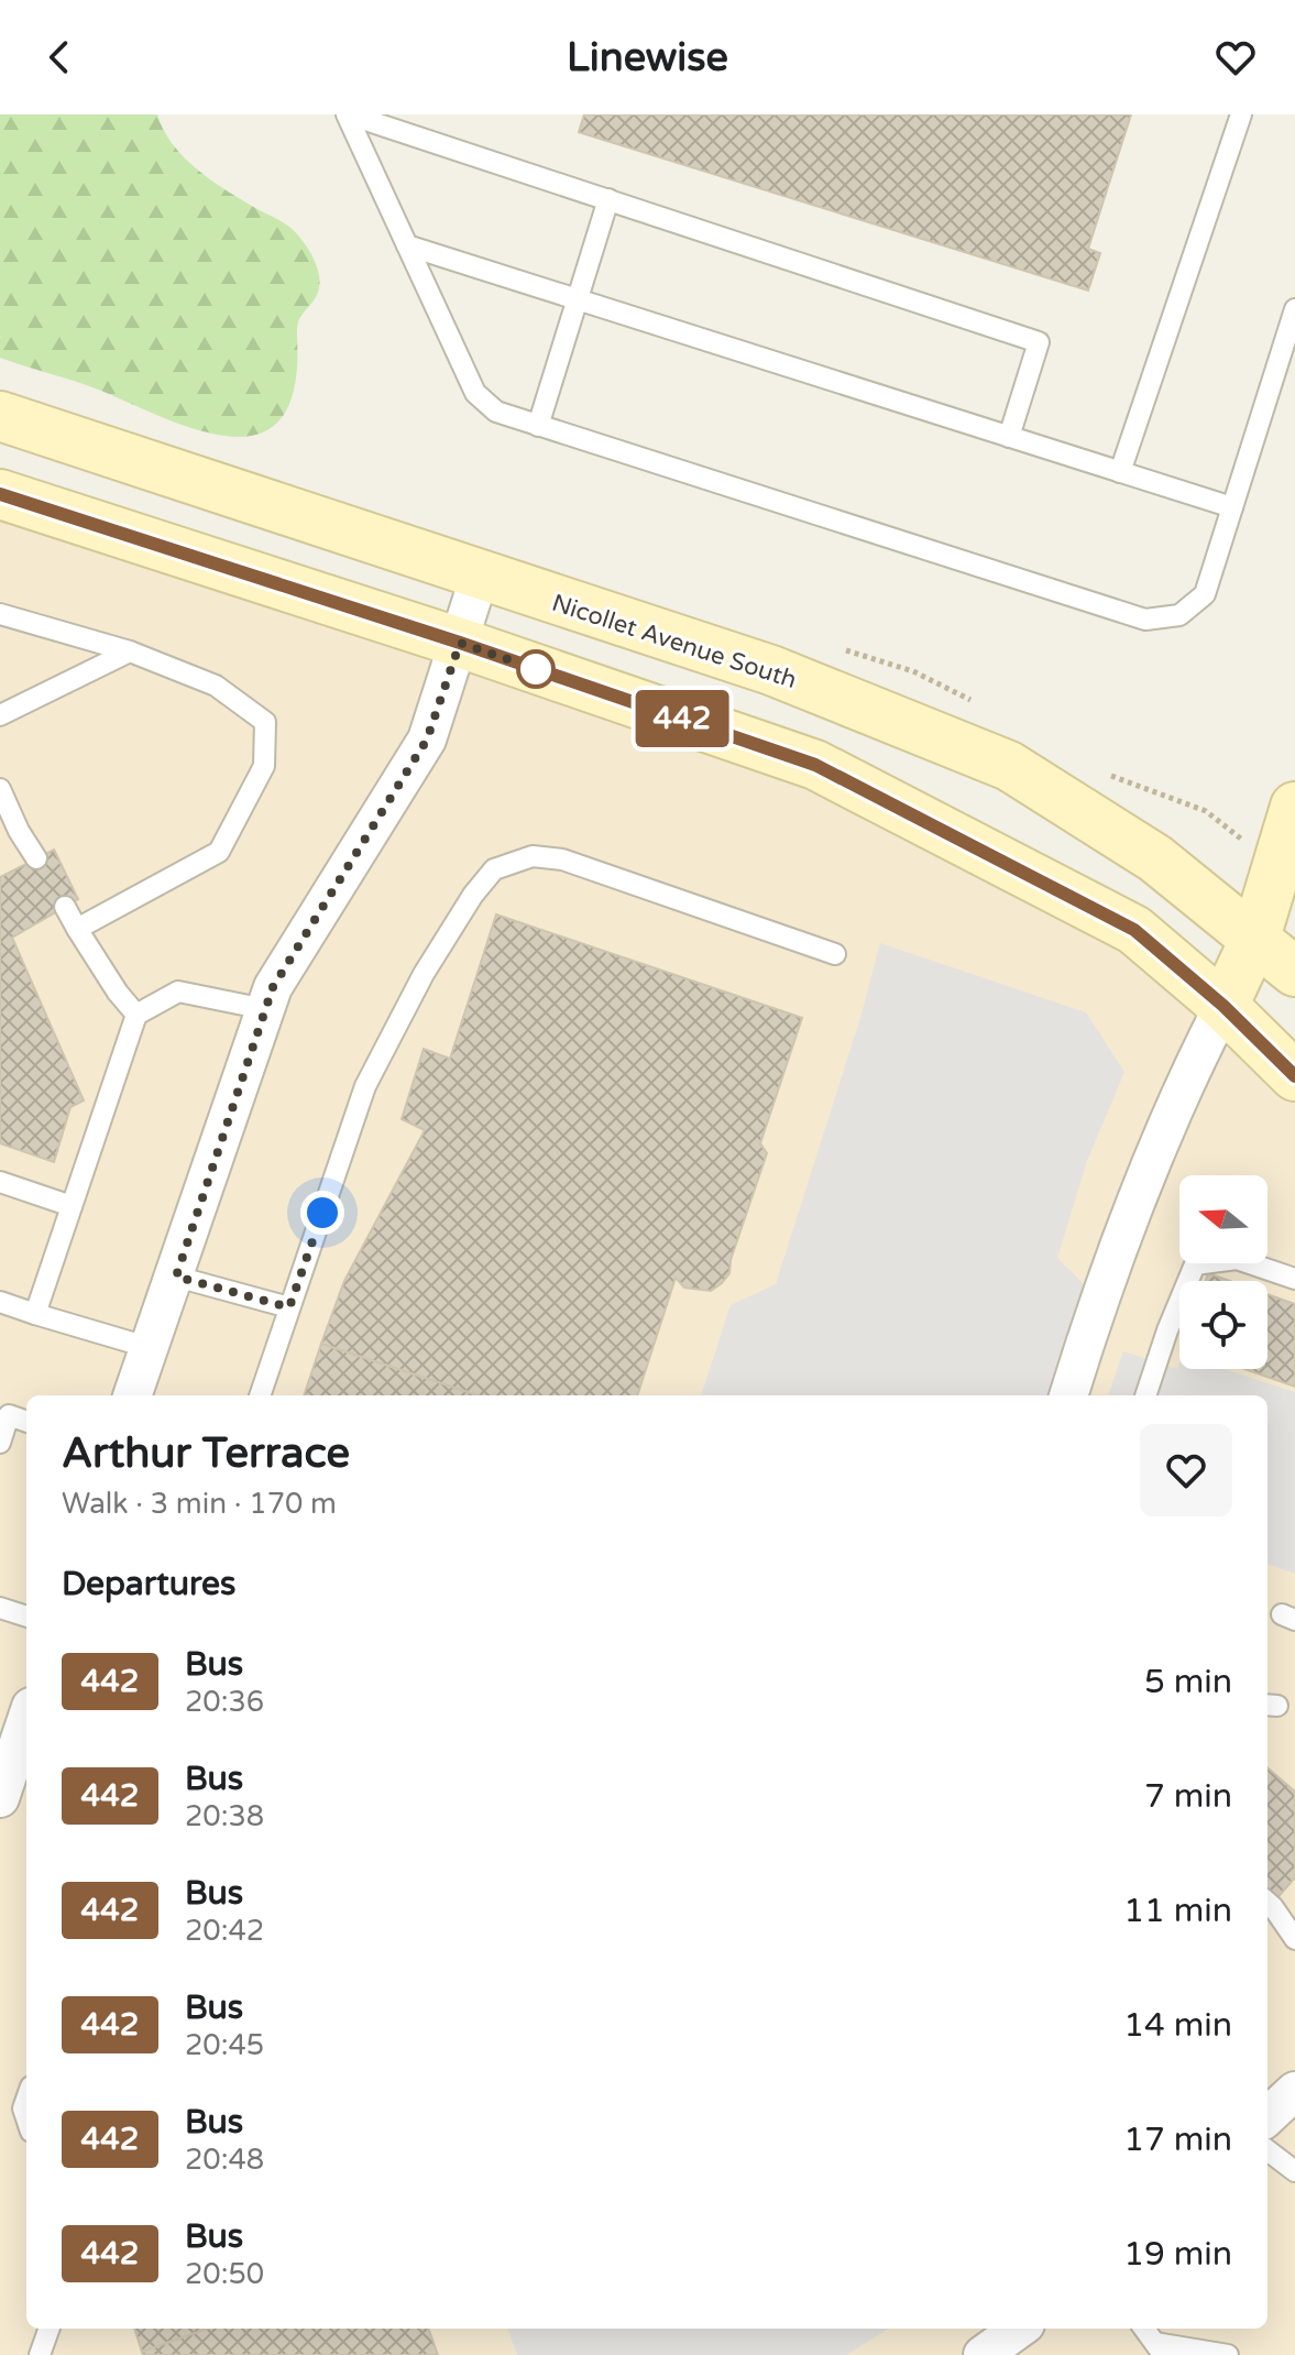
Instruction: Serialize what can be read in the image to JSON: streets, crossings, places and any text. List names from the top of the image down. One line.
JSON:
{"streets":{"main road":["Nicollet Avenue South"]},"lines":["bus line 442"],"north":"left","page":{"header":"Linewise","on_map":"442","heading":[["Arthur Terrace","Walk · 3 min · 170 m"],"Departures"],"list":[{"mark":"442","name":"Bus","note":"20:36","value":"5 min"},{"mark":"442","name":"Bus","note":"20:38","value":"7 min"},{"mark":"442","name":"Bus","note":"20:42","value":"11 min"},{"mark":"442","name":"Bus","note":"20:45","value":"14 min"},{"mark":"442","name":"Bus","note":"20:48","value":"17 min"},{"mark":"442","name":"Bus","note":"20:50","value":"19 min"}]}}
